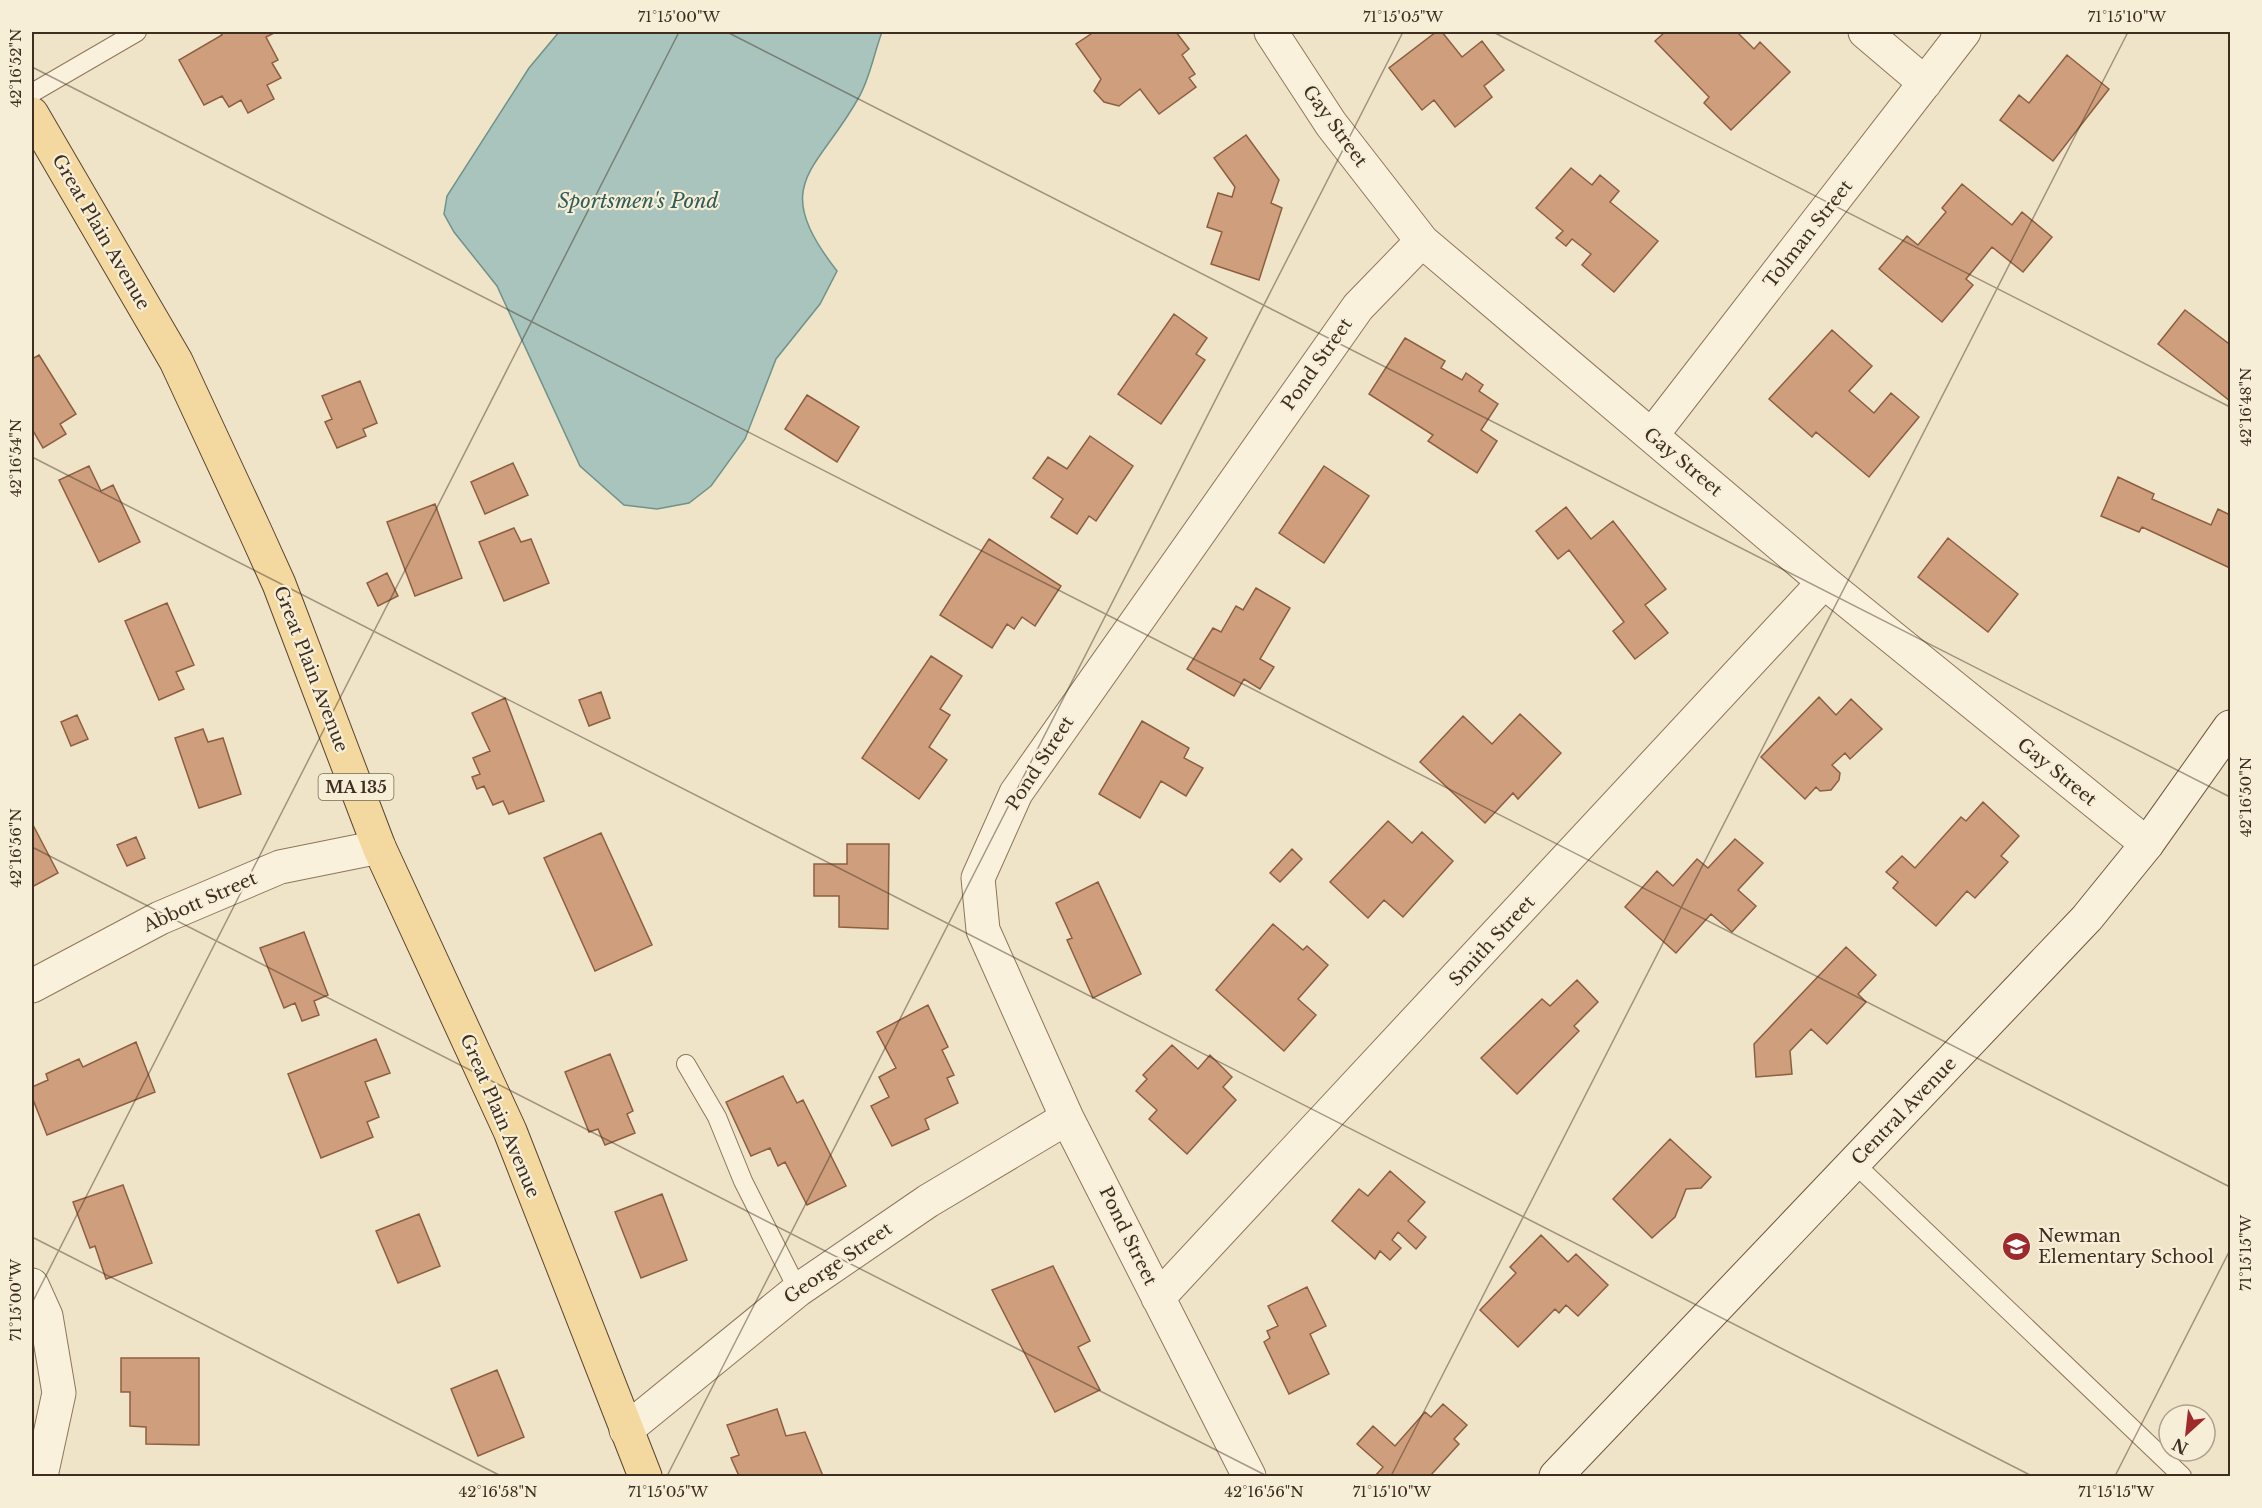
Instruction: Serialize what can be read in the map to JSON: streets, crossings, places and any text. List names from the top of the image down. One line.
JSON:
{"streets":{"main road":["Great Plain Avenue","MA 135"],"street":["Gay Street","Tolman Street","Pond Street","Abbott Street","Smith Street","Central Avenue","George Street"]},"crossings":[["Gay Street","Tolman Street"],["Gay Street","Pond Street"],["Gay Street","Smith Street"],["Gay Street","Central Avenue"],["Great Plain Avenue","Abbott Street"],["Great Plain Avenue","George Street"],["Pond Street","Smith Street"],["Pond Street","George Street"]],"water":["Sportsmen's Pond"],"places":{"school or university":["Newman Elementary School"]},"north":"bottom left","coordinates":["71°15'00\"W","71°15'05\"W","71°15'10\"W","42°16'52\"N","42°16'48\"N","42°16'54\"N","42°16'50\"N","42°16'56\"N","71°15'15\"W","42°16'58\"N"]}
